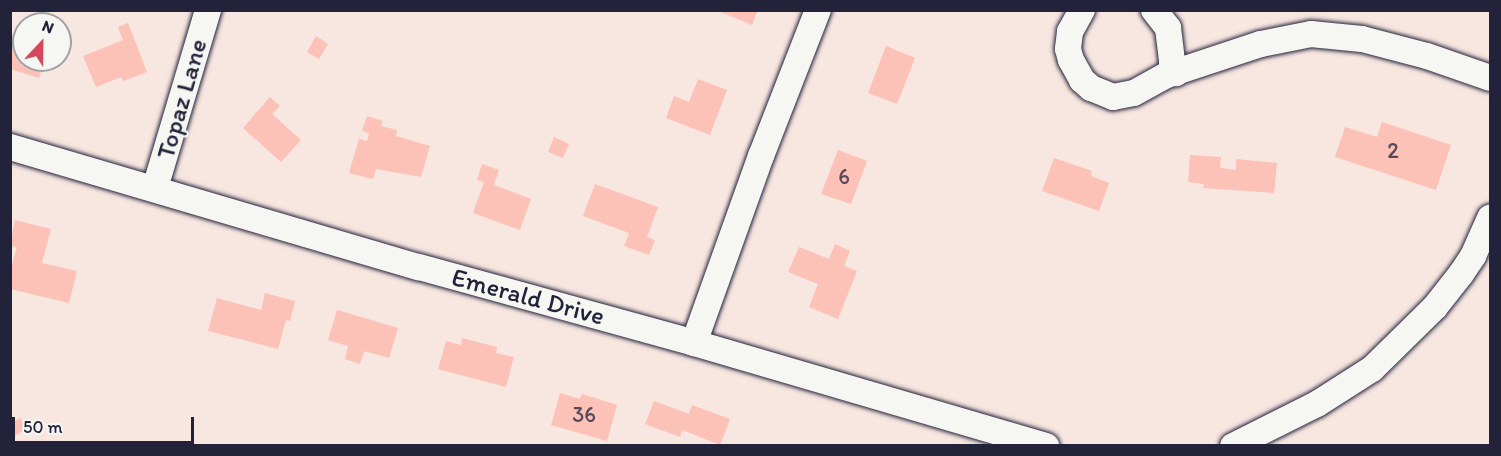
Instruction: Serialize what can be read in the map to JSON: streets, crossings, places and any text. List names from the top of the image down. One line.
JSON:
{"streets":{"street":["Topaz Lane","Emerald Drive"]},"crossings":[["Topaz Lane","Emerald Drive"]],"house_numbers":["2","6","36"],"scale_bar":"50 m","north":"top"}
